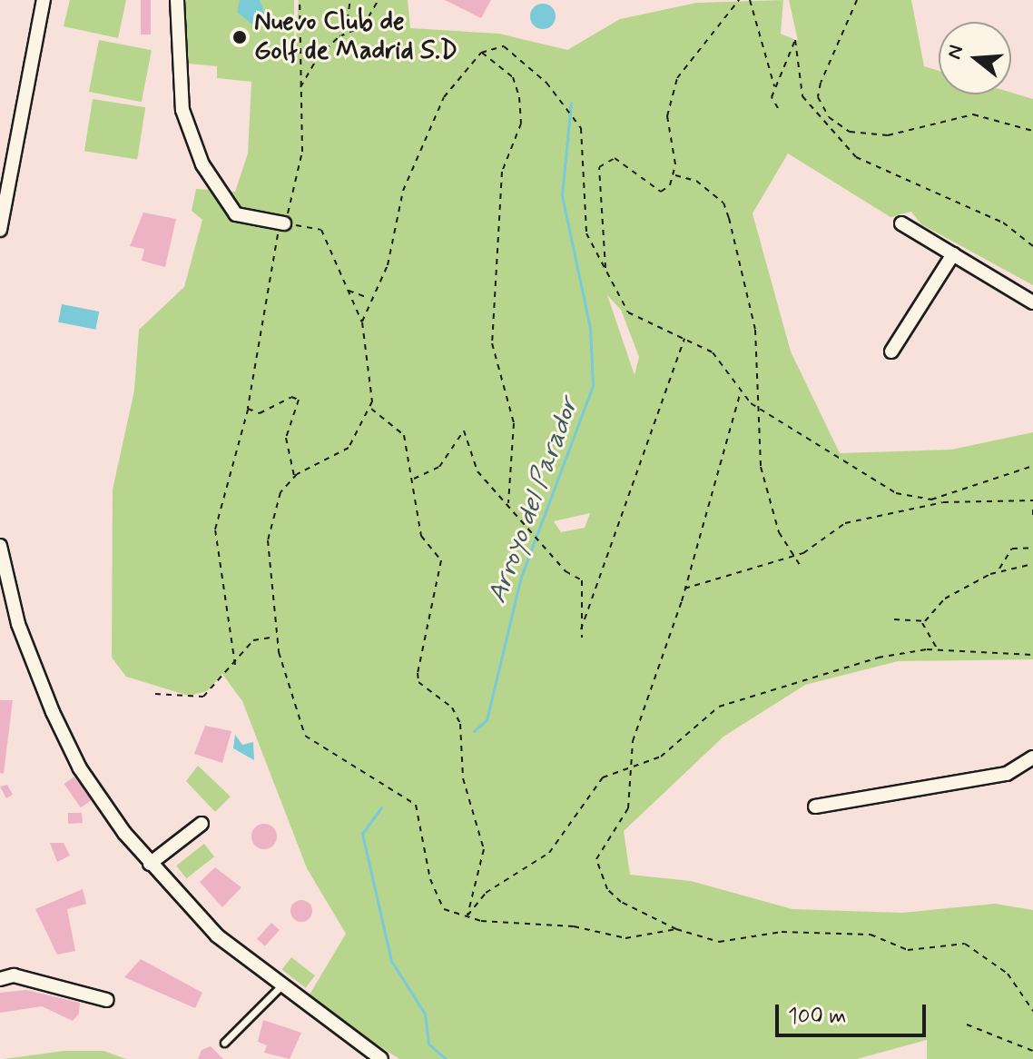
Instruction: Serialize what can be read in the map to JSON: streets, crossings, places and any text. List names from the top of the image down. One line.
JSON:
{"water":["Arroyo del Parador"],"places":["Nuevo Club de Golf de Madrid S.D"],"scale_bar":"100 m","north":"left"}
